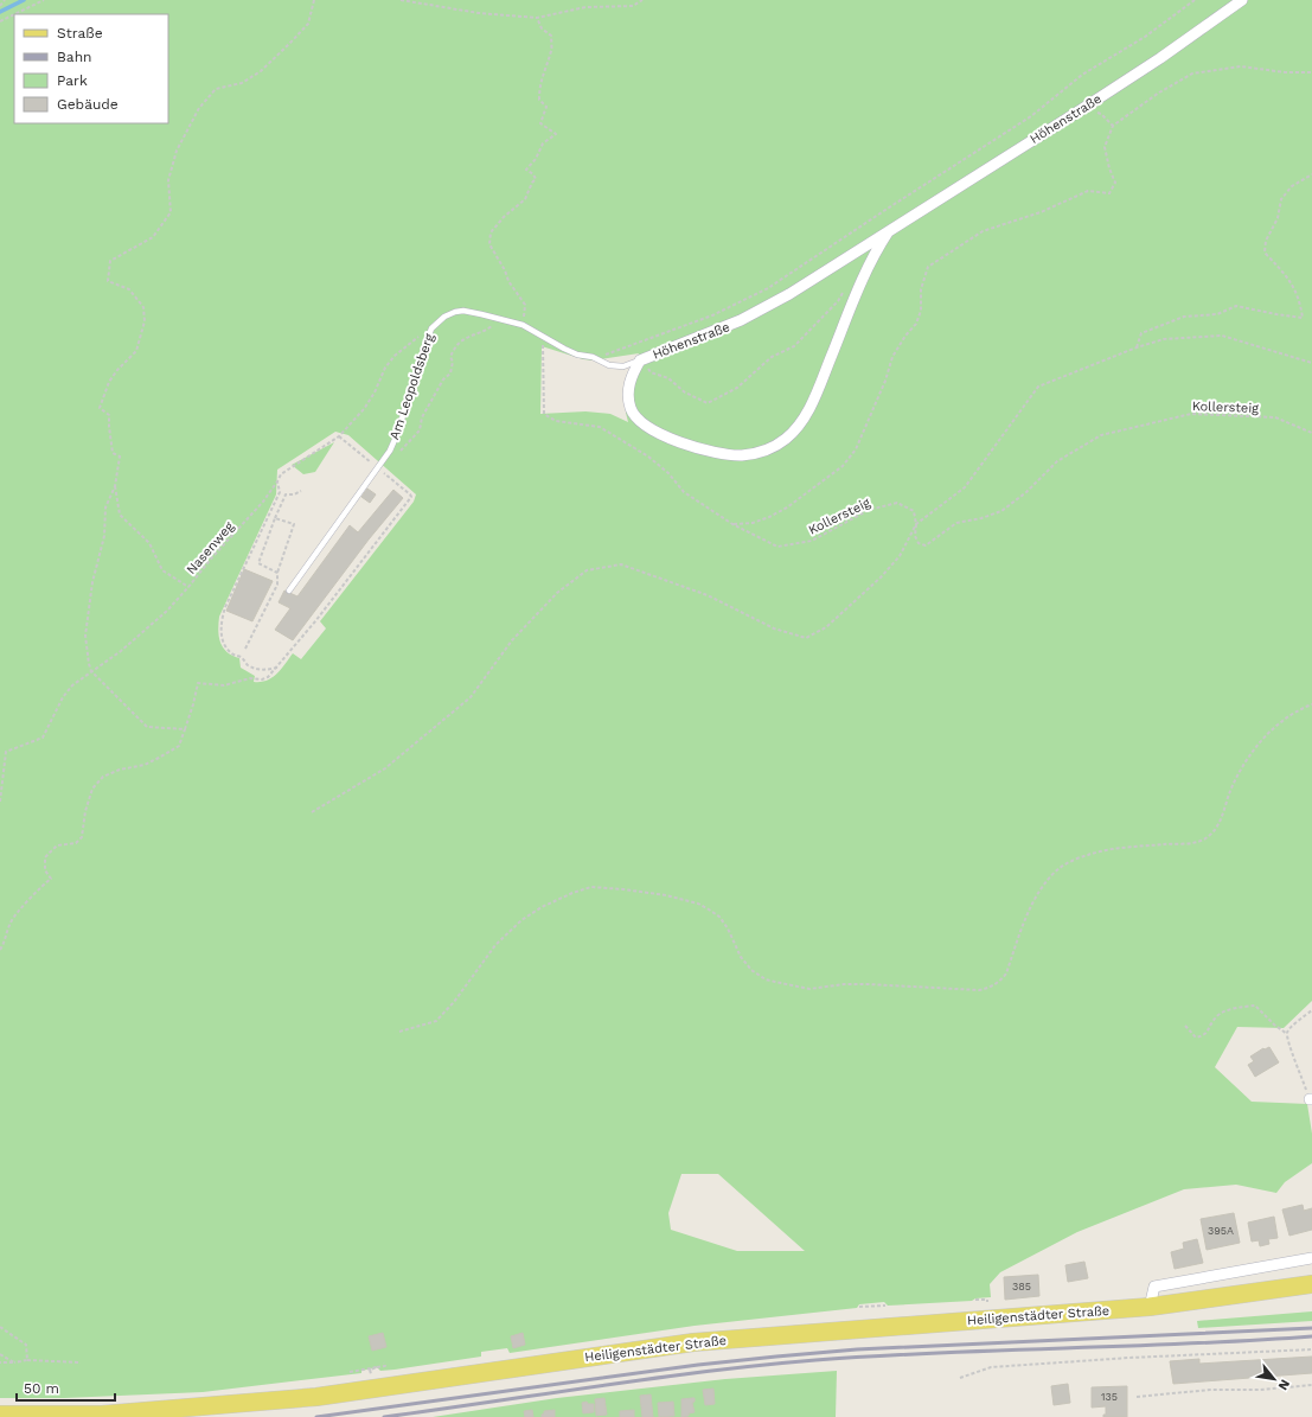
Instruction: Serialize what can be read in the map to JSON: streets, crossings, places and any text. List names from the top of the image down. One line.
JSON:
{"streets":{"main road":["Heiligenstädter Straße"],"street":["Höhenstraße"],"lane":["Am Leopoldsberg"],"path":["Kollersteig","Nasenweg"]},"crossings":[["Höhenstraße","Am Leopoldsberg"],["Am Leopoldsberg","Kollersteig"],["Am Leopoldsberg","Nasenweg"]],"house_numbers":["395A","385","135"],"legend":["Straße","Bahn","Park","Gebäude"],"scale_bar":"50 m","north":"bottom right"}
